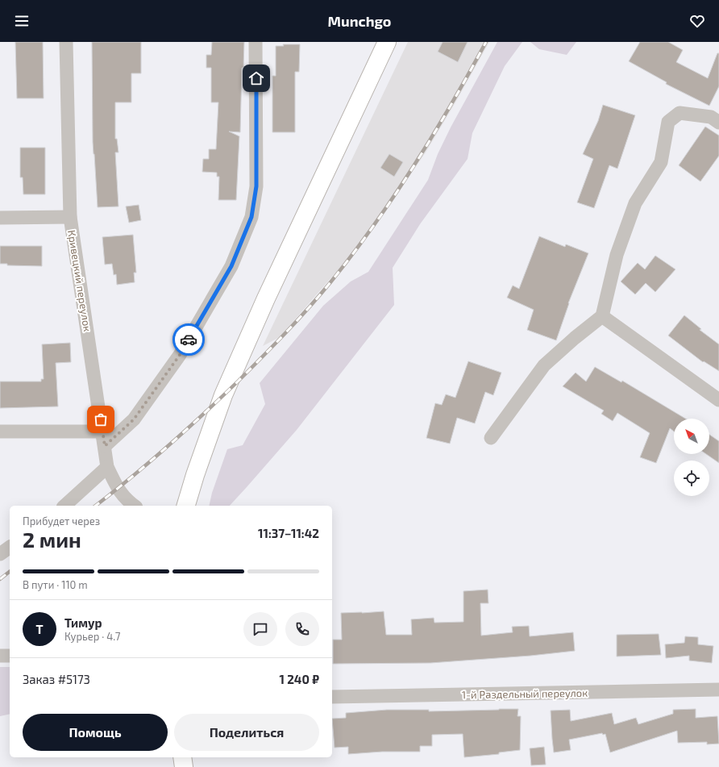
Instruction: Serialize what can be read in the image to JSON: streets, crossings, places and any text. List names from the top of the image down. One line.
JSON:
{"streets":{"street":["Кривецкий переулок","1-й Раздельный переулок"]},"north":"top left","page":{"header":"Munchgo","heading":["2 мин","Прибудет через","11:37–11:42"],"panel":["Тимур","Курьер · 4.7","Заказ #5173","1 240 ₽"],"bar":"В пути · 110 m","round":"Т","buttons":["Помощь","Поделиться"]}}
